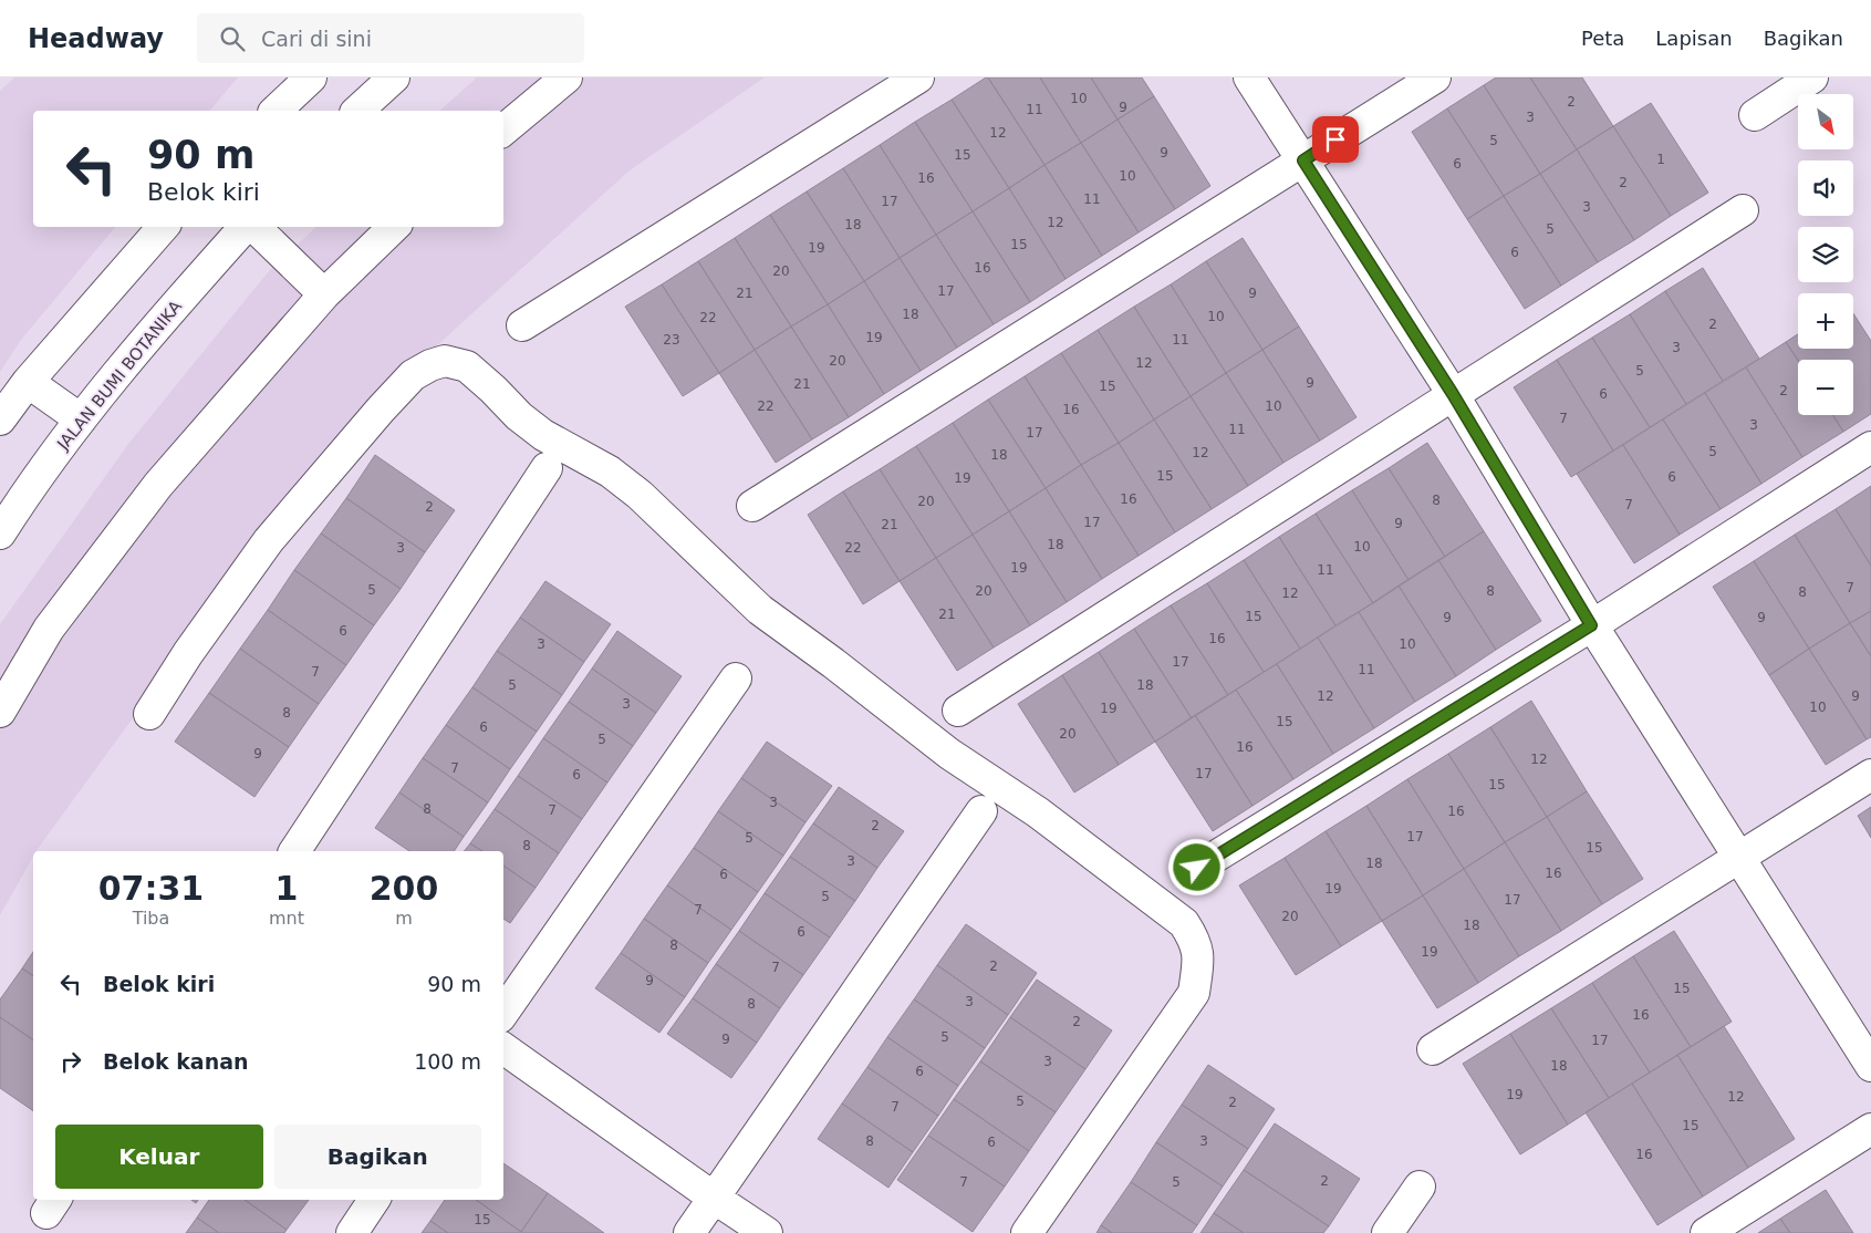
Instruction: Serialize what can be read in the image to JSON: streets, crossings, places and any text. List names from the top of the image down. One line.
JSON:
{"streets":{"street":["JALAN BUMI BOTANIKA"]},"house_numbers":["10","2","9","11","3","12","5","9","15","1","6","10","16","2","11","17","3","12","18","5","15","19","6","16","20","17","21","9","18","10","22","2","19","23","11","3","20","12","5","9","21","15","2","6","22","10","16","7","3","11","17","5","12","18","15","6","19","16","8","20","7","2","17","9","21","18","10","3","22","19","11","7","5","20","8","8","12","21","15","9","9","6","16","3","10","17","11","7","5","18","12","9","3","10","19","8","15","6","20","5","16","9","12","7","17","6","15","3","8","7","16","2","17","5","8","15","3","18","16","6","19","5","17","7","20","18","6","8","19","2","7","9","15","3","8","16","2","5","9","17","3","18","6","19","12","5","2","7","15","8","3","6","16","2","7","5","15"],"north":"bottom right","page":{"header":"Headway","search":"Cari di sini","nav":["Peta","Lapisan","Bagikan"],"map_buttons":["+","−"],"turn":["90 m","Belok kiri"],"eta":["07:31","Tiba","1","mnt","200","m"],"list":[{"name":"Belok kiri","value":"90 m"},{"name":"Belok kanan","value":"100 m"}],"buttons":["Keluar","Bagikan"]}}
